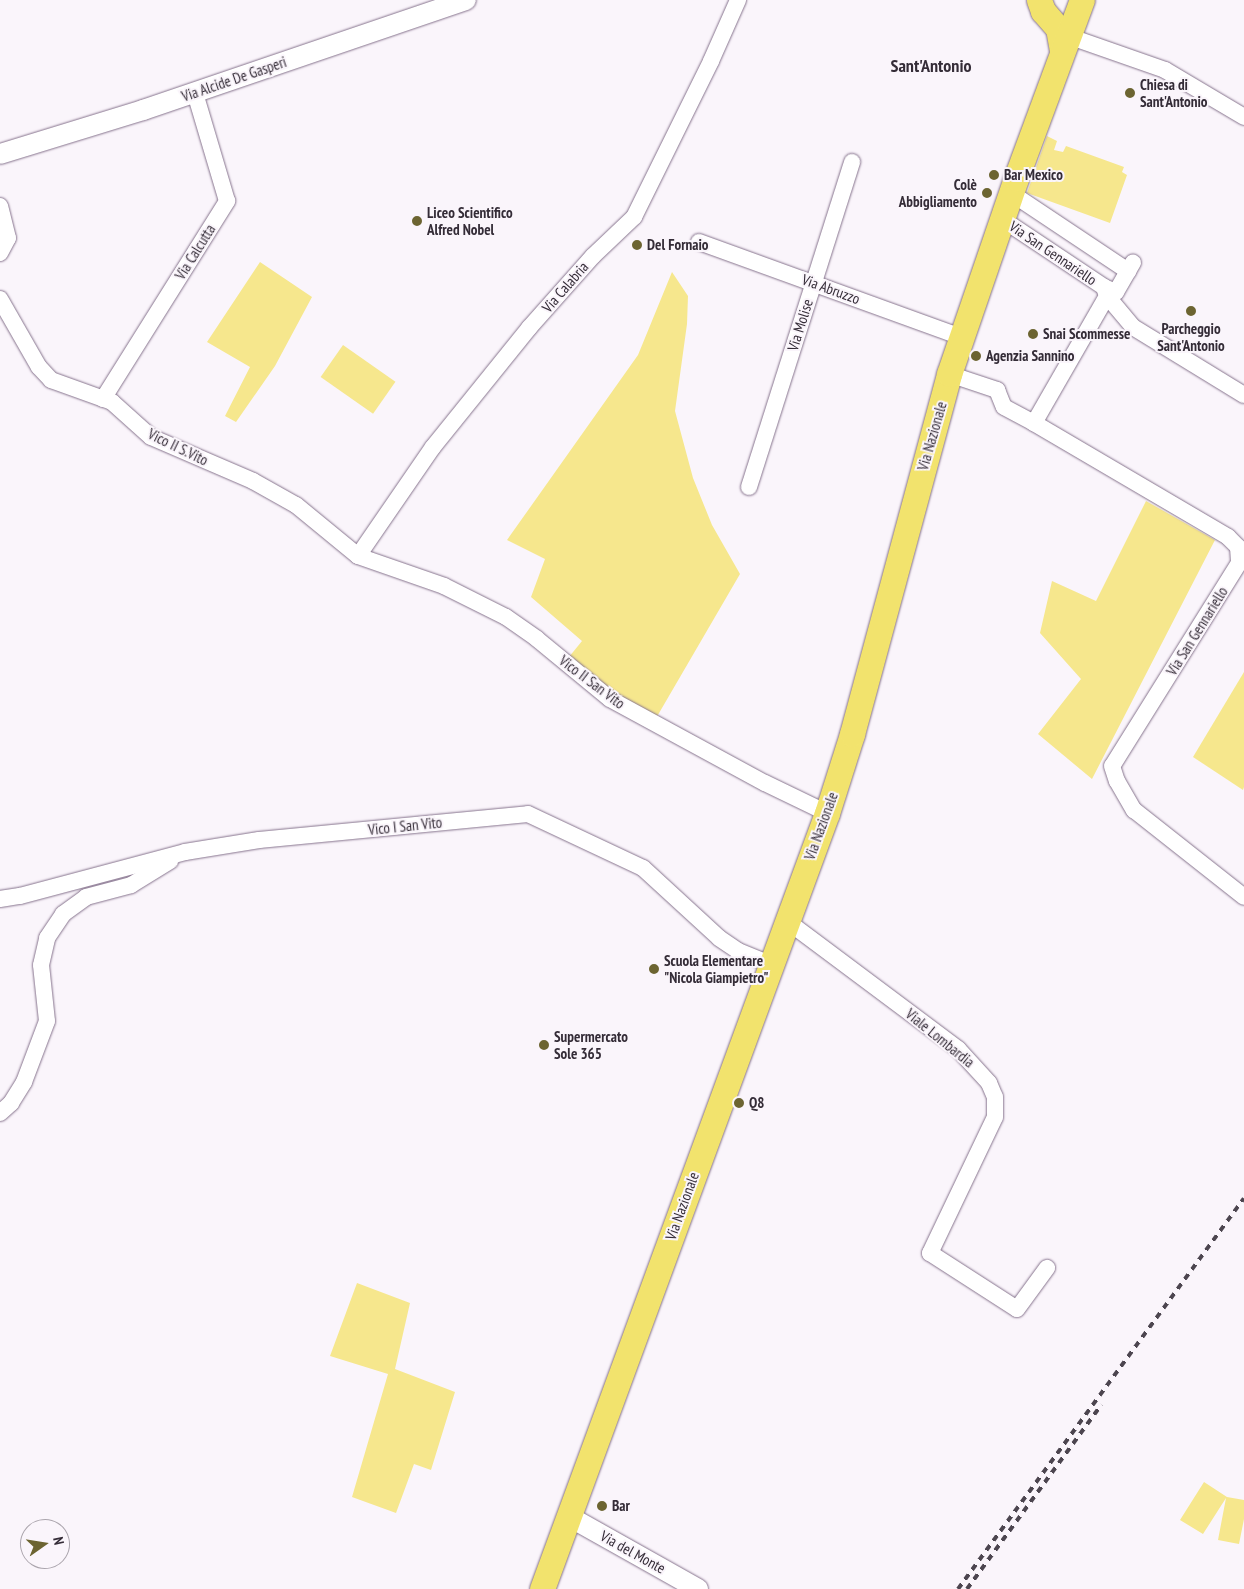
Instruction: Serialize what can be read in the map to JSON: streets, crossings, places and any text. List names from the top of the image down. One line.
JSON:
{"streets":{"main road":["Via Nazionale"],"street":["Via Alcide De Gasperi","Via Calcutta","Via San Gennariello","Via Calabria","Via Abruzzo","Via Molise","Vico II S.Vito","Vico II San Vito","Vico I San Vito","Viale Lombardia","Via del Monte"]},"crossings":[["Via Alcide De Gasperi","Via Calcutta"],["Via Calcutta","Vico II S.Vito"],["Via San Gennariello","Via Nazionale"],["Via Calabria","Vico II S.Vito"],["Via Calabria","Vico II San Vito"],["Via Abruzzo","Via Molise"],["Via Abruzzo","Via Nazionale"],["Via Nazionale","Vico II San Vito"],["Via Nazionale","Vico I San Vito"],["Via Nazionale","Viale Lombardia"],["Via Nazionale","Via del Monte"],["Vico II S.Vito","Vico II San Vito"]],"districts":["Sant'Antonio"],"places":["Chiesa di Sant'Antonio","Bar Mexico","Colè Abbigliamento","Liceo Scientifico Alfred Nobel","Del Fornaio","Parcheggio Sant'Antonio","Snai Scommesse","Agenzia Sannino","Scuola Elementare \"Nicola Giampietro\"","Supermercato Sole 365","Q8","Bar"],"north":"right"}
